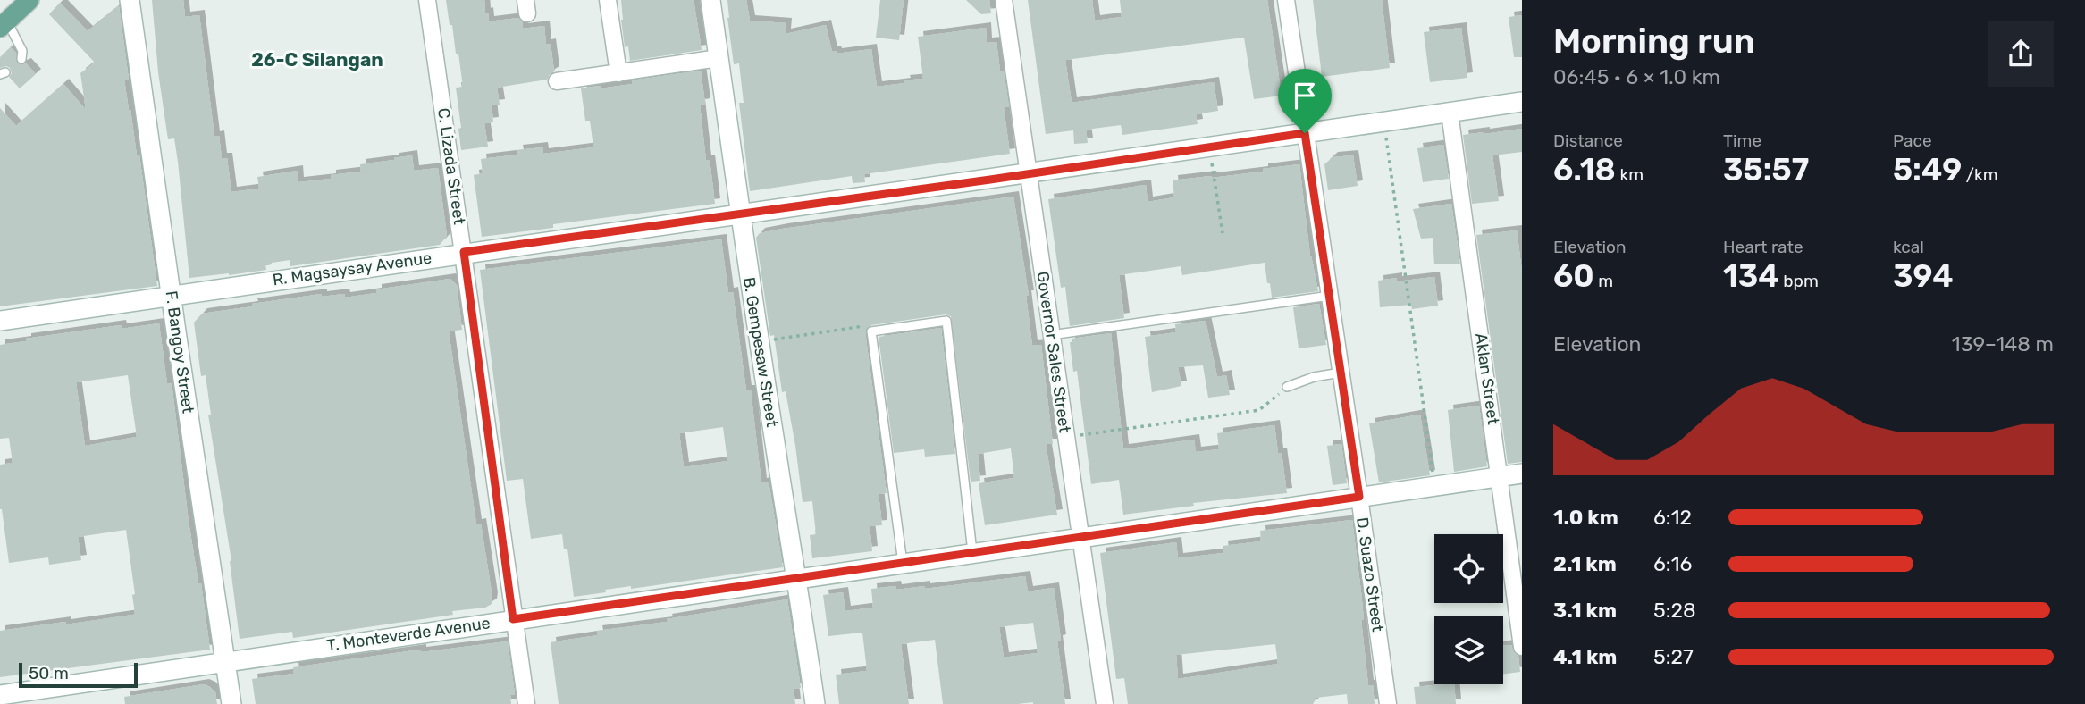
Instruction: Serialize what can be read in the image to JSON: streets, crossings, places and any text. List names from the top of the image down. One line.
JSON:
{"streets":{"street":["C. Lizada Street","R. Magsaysay Avenue","F. Bangoy Street","B. Gempesaw Street","Governor Sales Street","Aklan Street","D. Suazo Street","T. Monteverde Avenue"]},"crossings":[["C. Lizada Street","R. Magsaysay Avenue"],["C. Lizada Street","T. Monteverde Avenue"],["R. Magsaysay Avenue","F. Bangoy Street"],["R. Magsaysay Avenue","B. Gempesaw Street"],["R. Magsaysay Avenue","Governor Sales Street"],["R. Magsaysay Avenue","Aklan Street"],["R. Magsaysay Avenue","D. Suazo Street"],["F. Bangoy Street","T. Monteverde Avenue"],["B. Gempesaw Street","T. Monteverde Avenue"],["Governor Sales Street","T. Monteverde Avenue"],["Aklan Street","T. Monteverde Avenue"],["D. Suazo Street","T. Monteverde Avenue"]],"districts":["26-C Silangan"],"scale_bar":"50 m","page":{"heading":["Morning run","06:45 · 6 × 1.0 km"],"stats":[["Distance","6.18 km"],["Time","35:57"],["Pace","5:49 /km"],["Elevation","60 m"],["Heart rate","134 bpm"],["kcal","394"]],"chart":["Elevation","139–148 m"],"list":[{"name":"1.0 km","note":"6:12"},{"name":"2.1 km","note":"6:16"},{"name":"3.1 km","note":"5:28"},{"name":"4.1 km","note":"5:27"}],"scale":"50 m"}}
